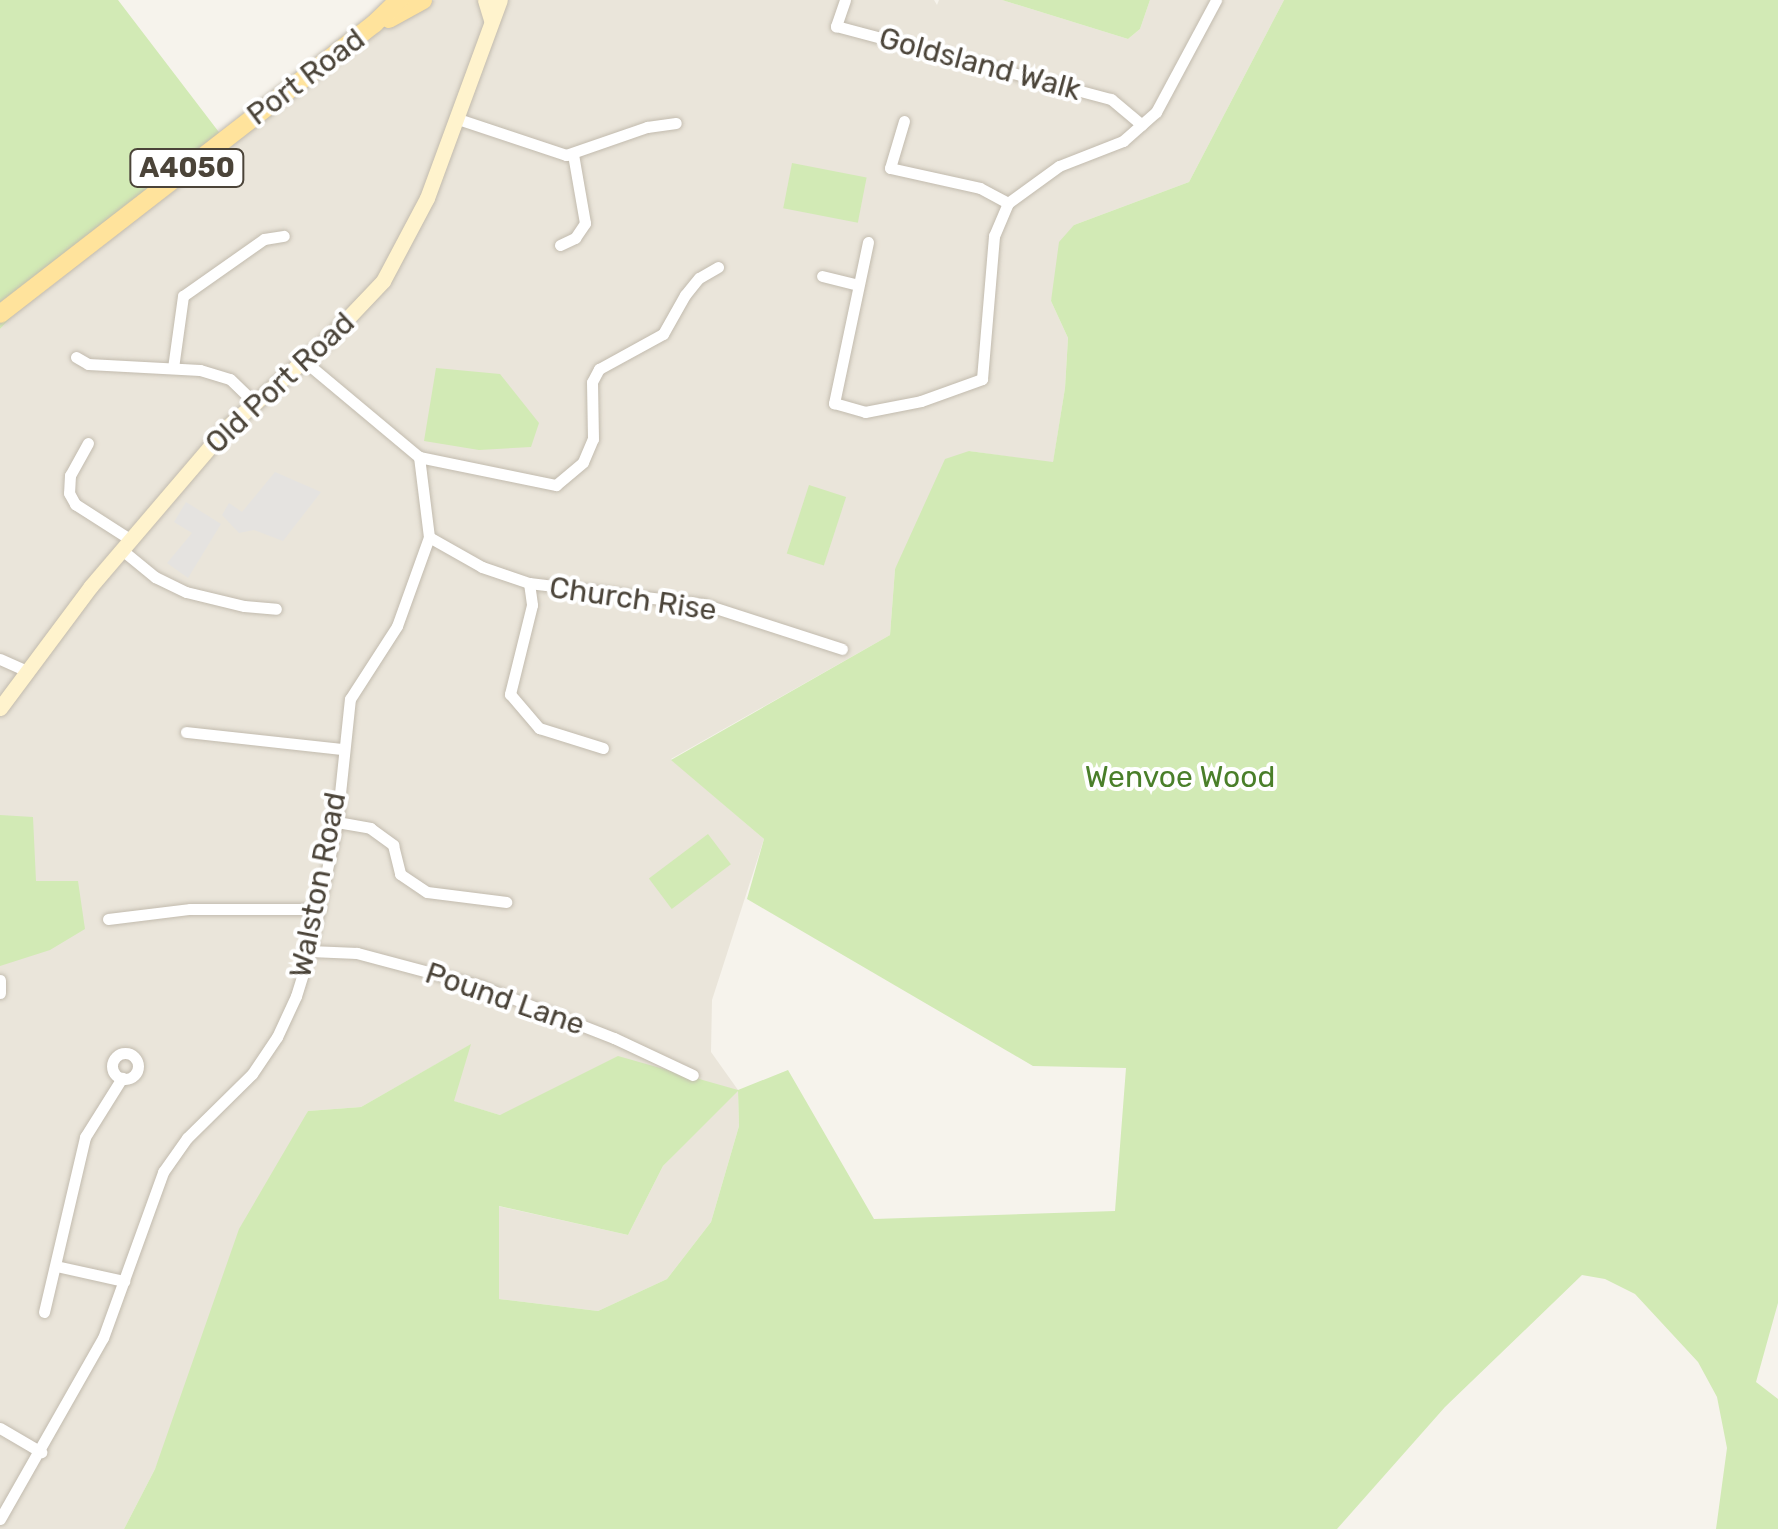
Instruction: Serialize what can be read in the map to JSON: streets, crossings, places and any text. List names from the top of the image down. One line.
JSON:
{"streets":{"main road":["Port Road","A4050"],"street":["Goldsland Walk","Old Port Road","Church Rise","Walston Road","Pound Lane"]},"crossings":[["Church Rise","Walston Road"],["Walston Road","Pound Lane"]],"parks":["Wenvoe Wood"]}
